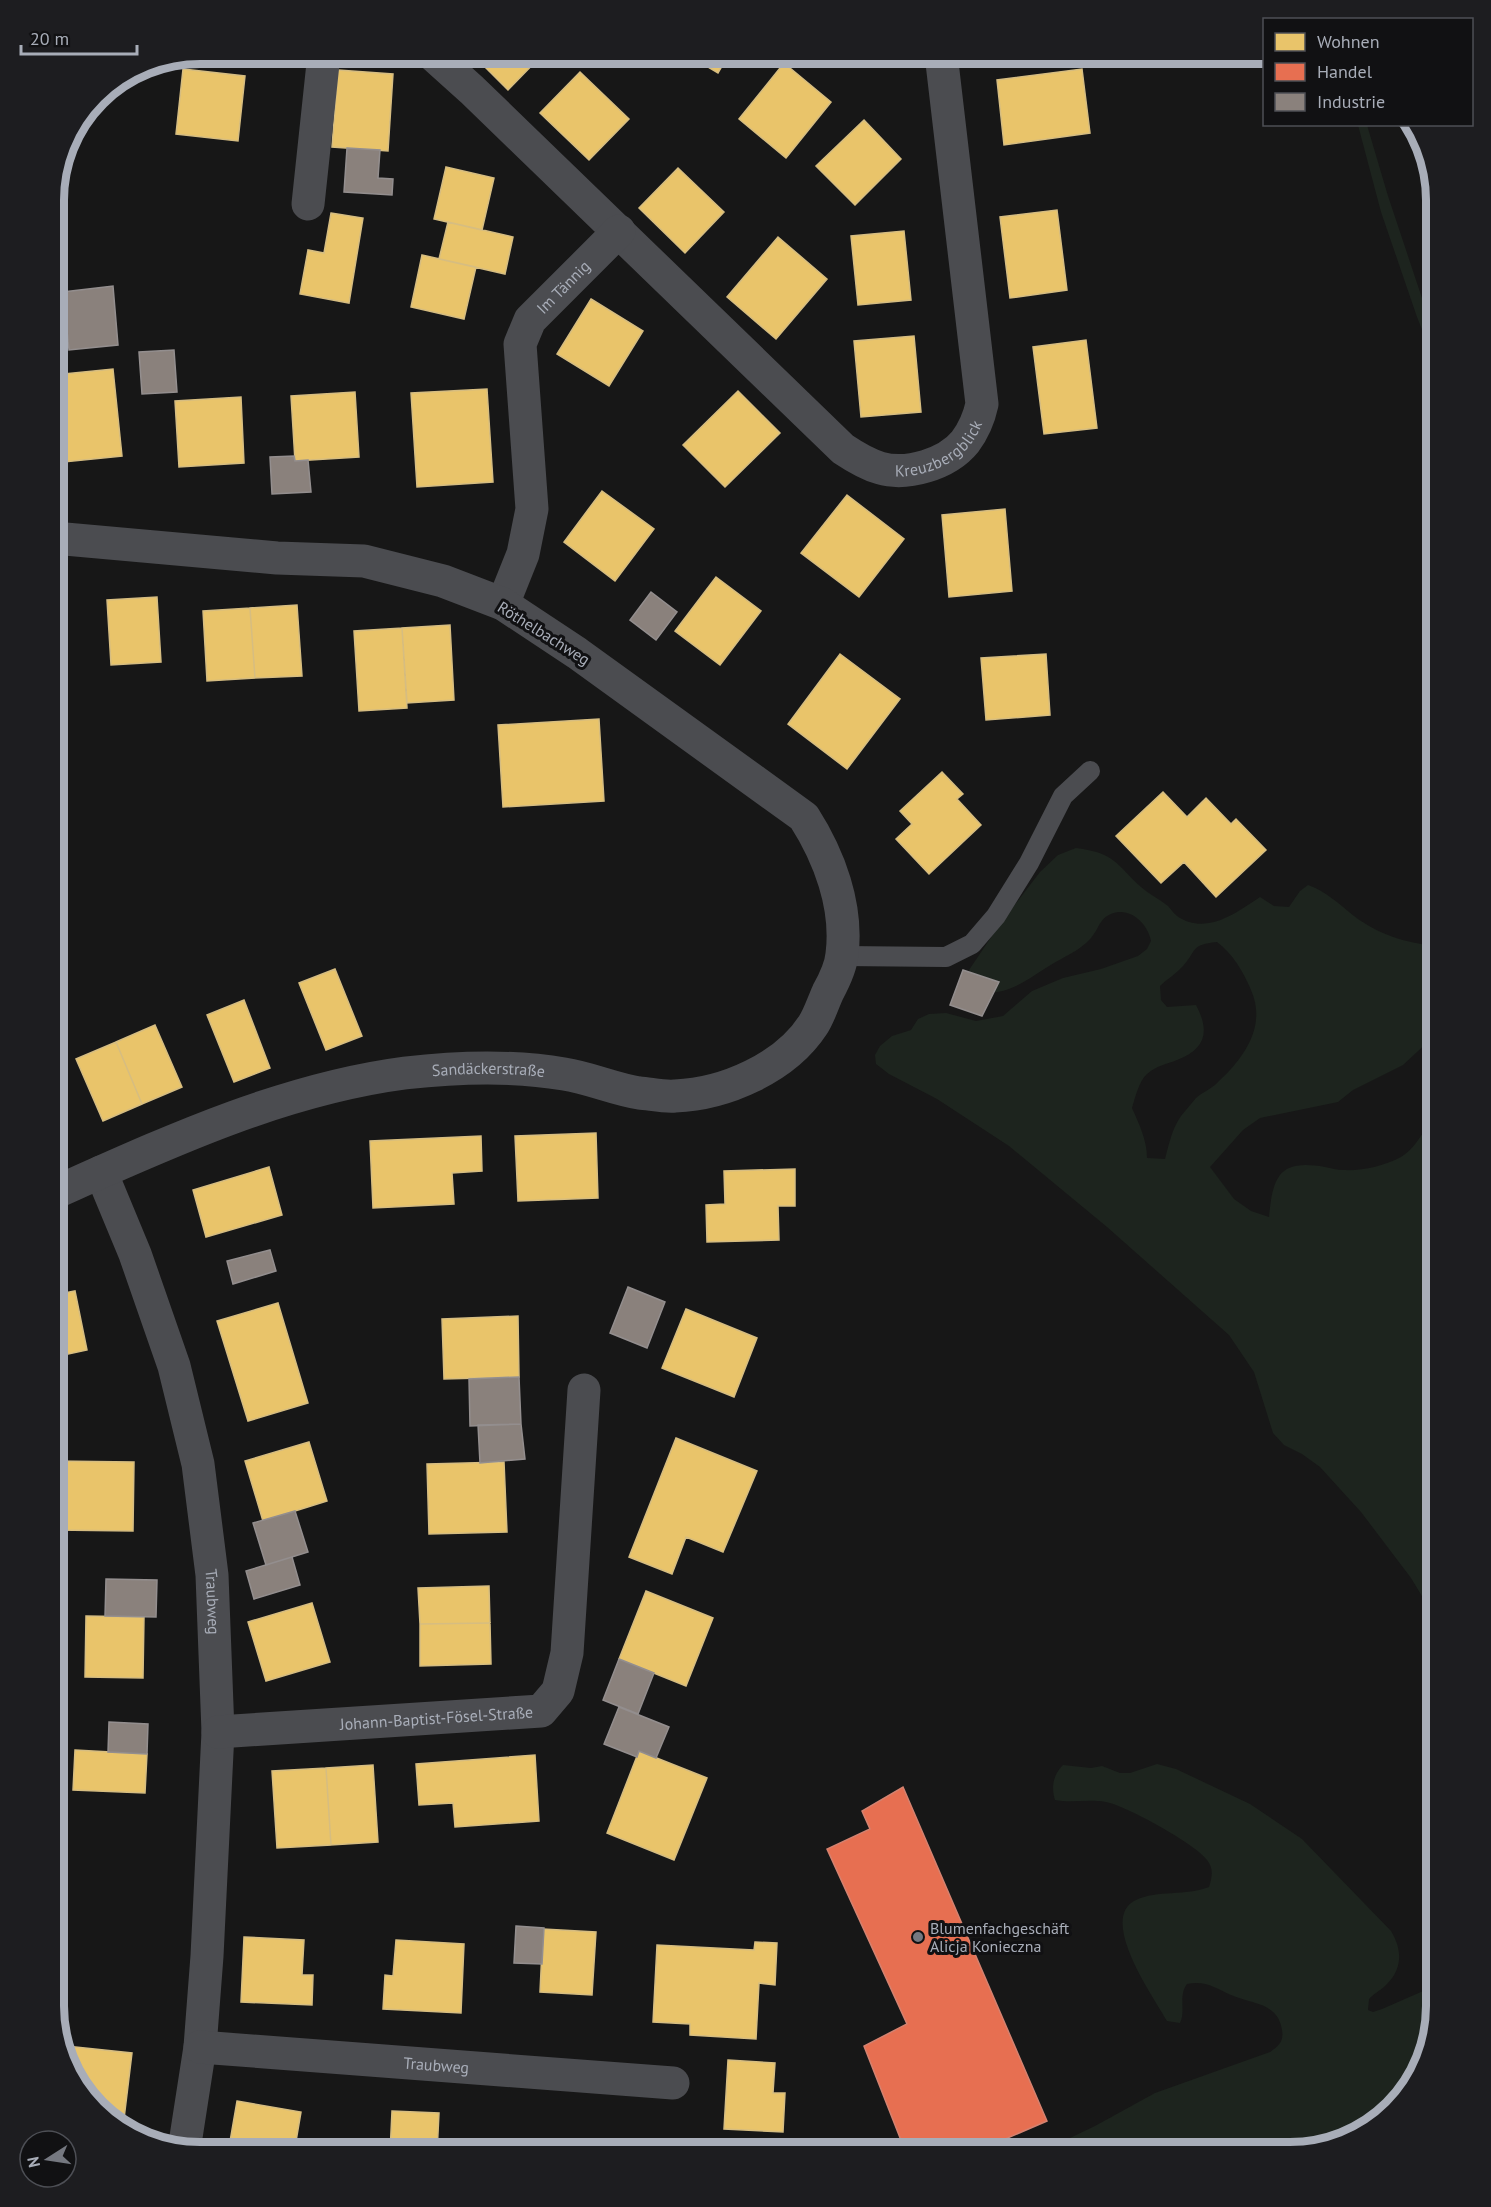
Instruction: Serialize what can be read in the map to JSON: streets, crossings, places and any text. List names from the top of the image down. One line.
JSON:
{"streets":{"street":["Im Tännig","Kreuzbergblick","Röthelbachweg","Sandäckerstraße","Traubweg","Johann-Baptist-Fösel-Straße"]},"crossings":[["Im Tännig","Kreuzbergblick"],["Im Tännig","Röthelbachweg"],["Röthelbachweg","Sandäckerstraße"],["Sandäckerstraße","Traubweg"],["Traubweg","Johann-Baptist-Fösel-Straße"]],"places":["Blumenfachgeschäft Alicja Konieczna"],"legend":["Wohnen","Handel","Industrie"],"scale_bar":"20 m","north":"left"}
